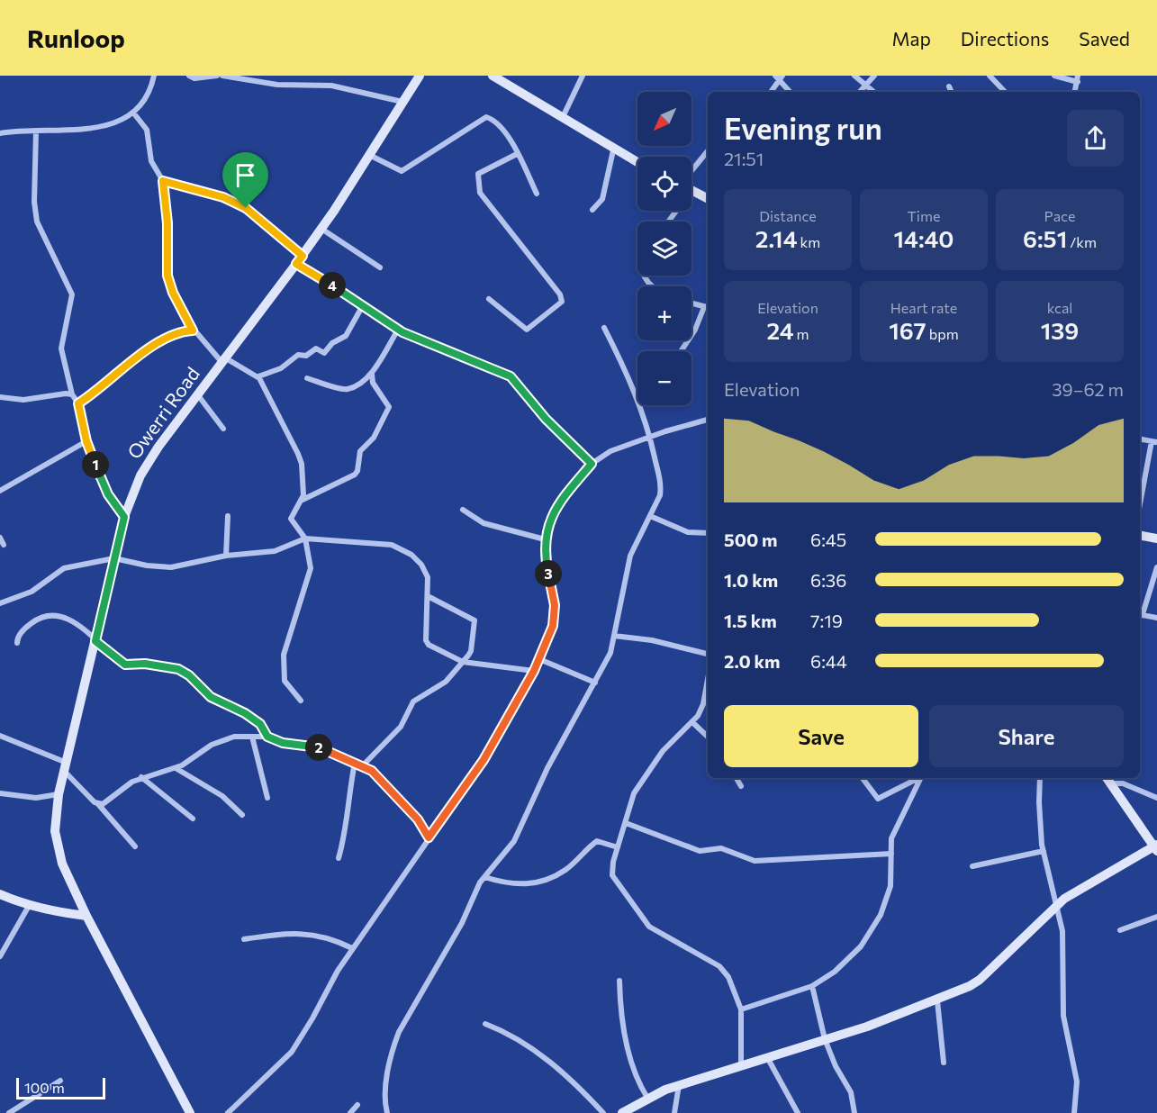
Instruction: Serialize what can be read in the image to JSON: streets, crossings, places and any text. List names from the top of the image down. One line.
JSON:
{"streets":{"main road":["Owerri Road"]},"scale_bar":"100 m","north":"bottom left","page":{"header":"Runloop","nav":["Map","Directions","Saved"],"map_buttons":["+","−"],"heading":["Evening run","21:51"],"stats":[["Distance","2.14 km"],["Time","14:40"],["Pace","6:51 /km"],["Elevation","24 m"],["Heart rate","167 bpm"],["kcal","139"]],"pins":["4","1","3","2"],"chart":["Elevation","39–62 m"],"list":[{"name":"500 m","note":"6:45"},{"name":"1.0 km","note":"6:36"},{"name":"1.5 km","note":"7:19"},{"name":"2.0 km","note":"6:44"}],"buttons":["Save","Share"],"scale":"100 m"}}
